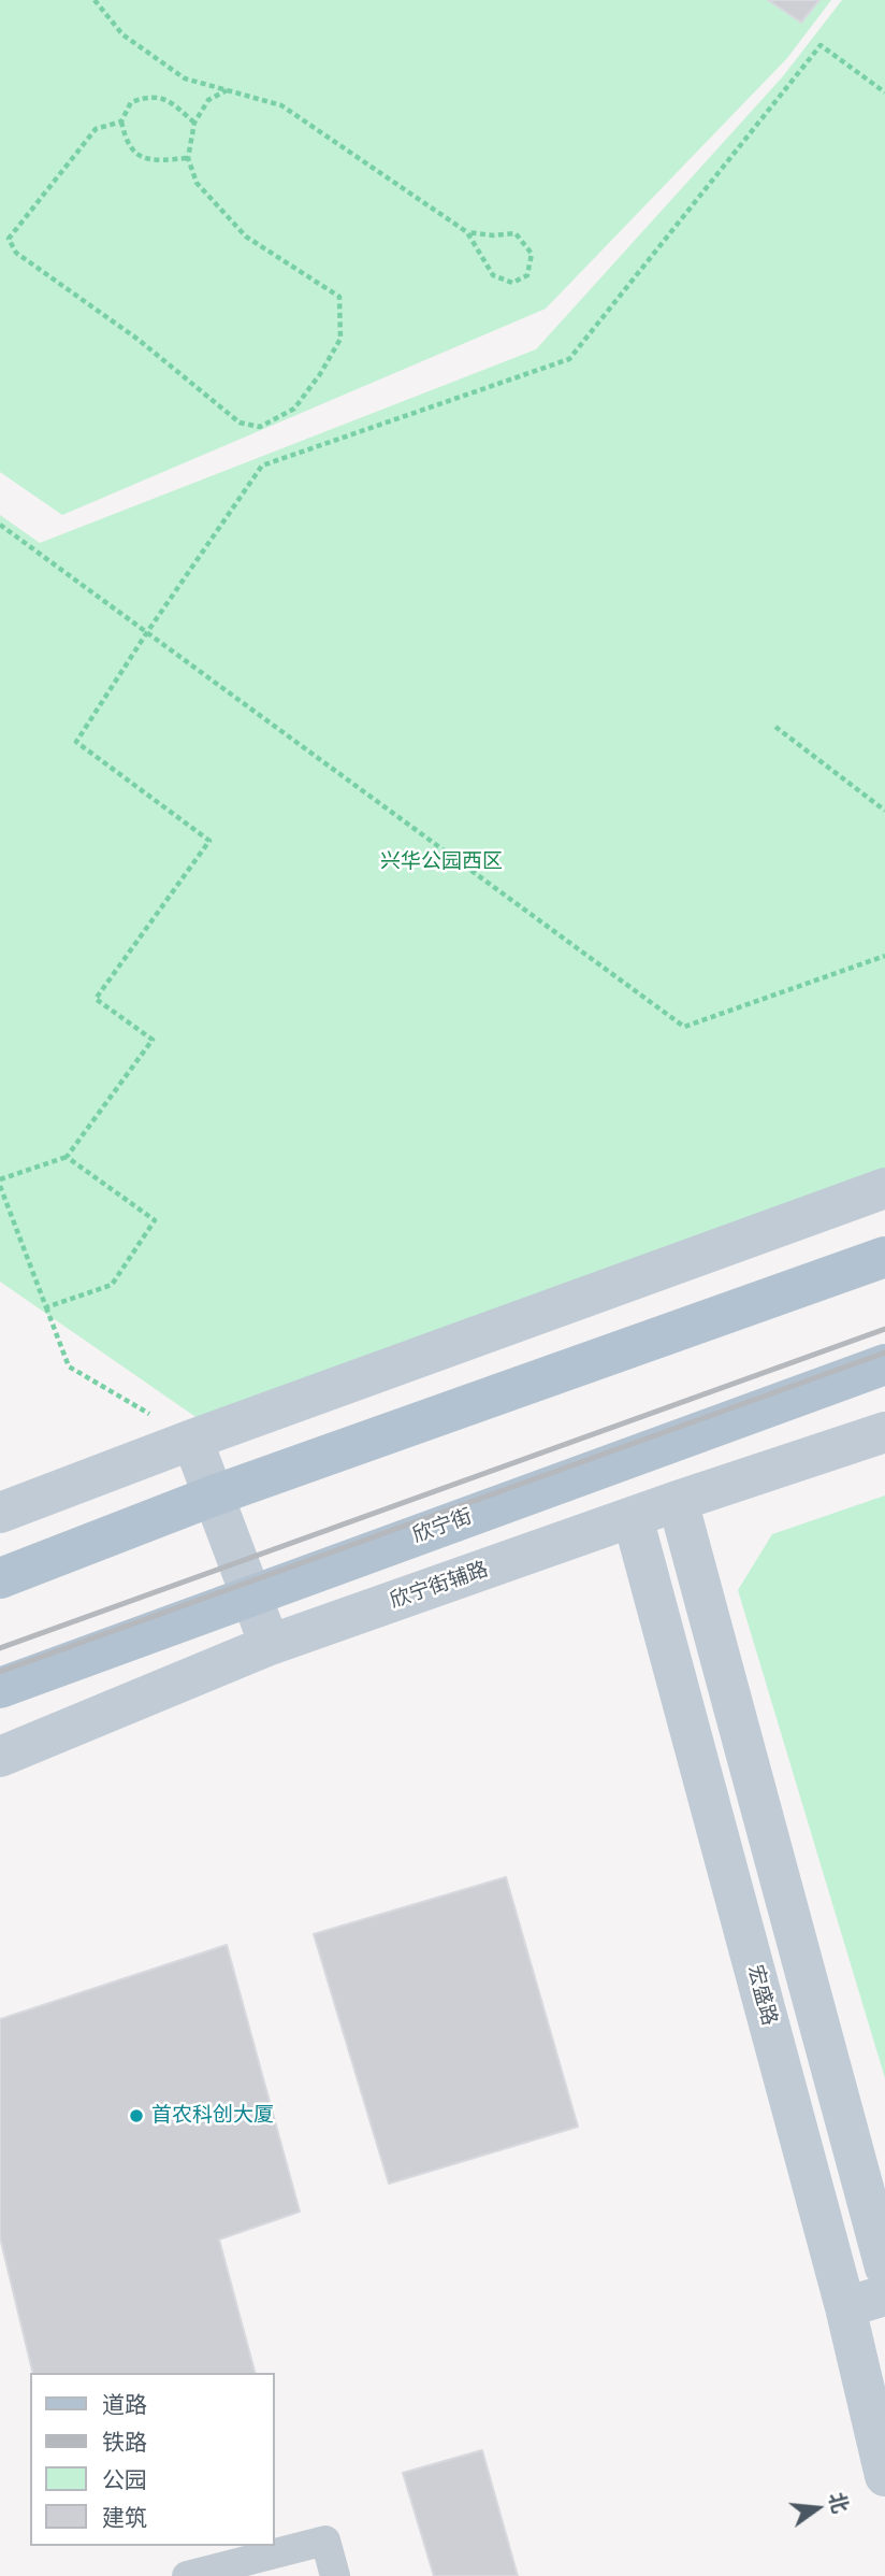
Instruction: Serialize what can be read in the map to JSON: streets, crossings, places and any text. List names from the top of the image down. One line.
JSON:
{"streets":{"main road":["欣宁街"],"street":["欣宁街辅路","宏盛路"]},"crossings":[["欣宁街辅路","宏盛路"]],"parks":["兴华公园西区"],"places":["首农科创大厦"],"legend":["道路","铁路","公园","建筑"],"north":"right"}
